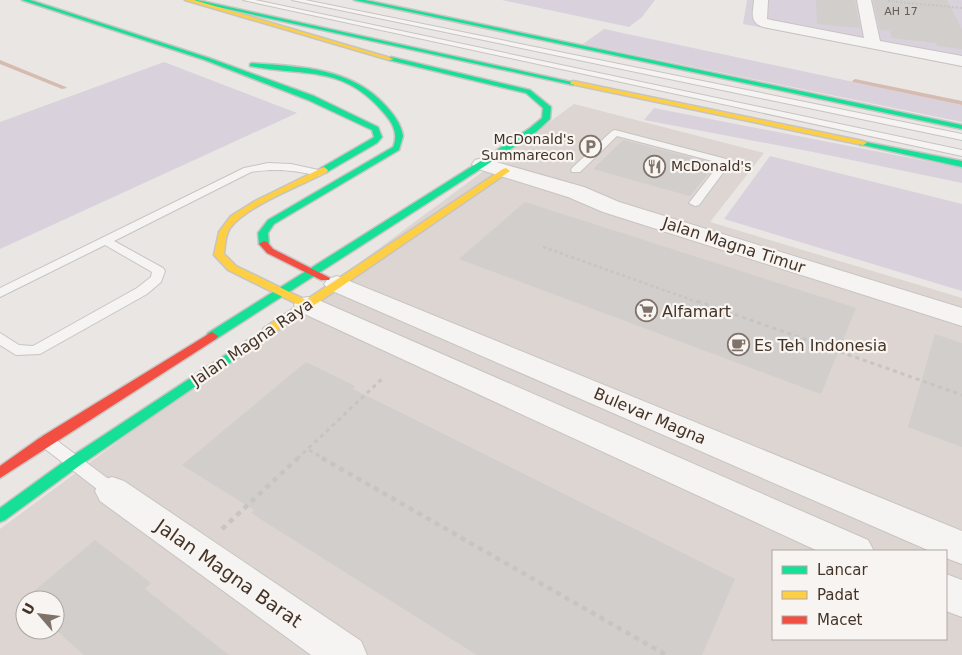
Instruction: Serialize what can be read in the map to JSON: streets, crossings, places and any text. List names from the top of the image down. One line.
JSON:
{"streets":{"main road":["Jalan Magna Raya"],"street":["Jalan Magna Timur","Bulevar Magna","Jalan Magna Barat"]},"crossings":[["Jalan Magna Timur","Jalan Magna Raya"],["Jalan Magna Raya","Bulevar Magna"]],"places":{"parking":["McDonald's Summarecon"],"restaurant":["McDonald's"],"supermarket":["Alfamart"],"cafe":["Es Teh Indonesia"]},"house_numbers":["AH 17"],"legend":["Lancar","Padat","Macet"],"north":"top left"}
